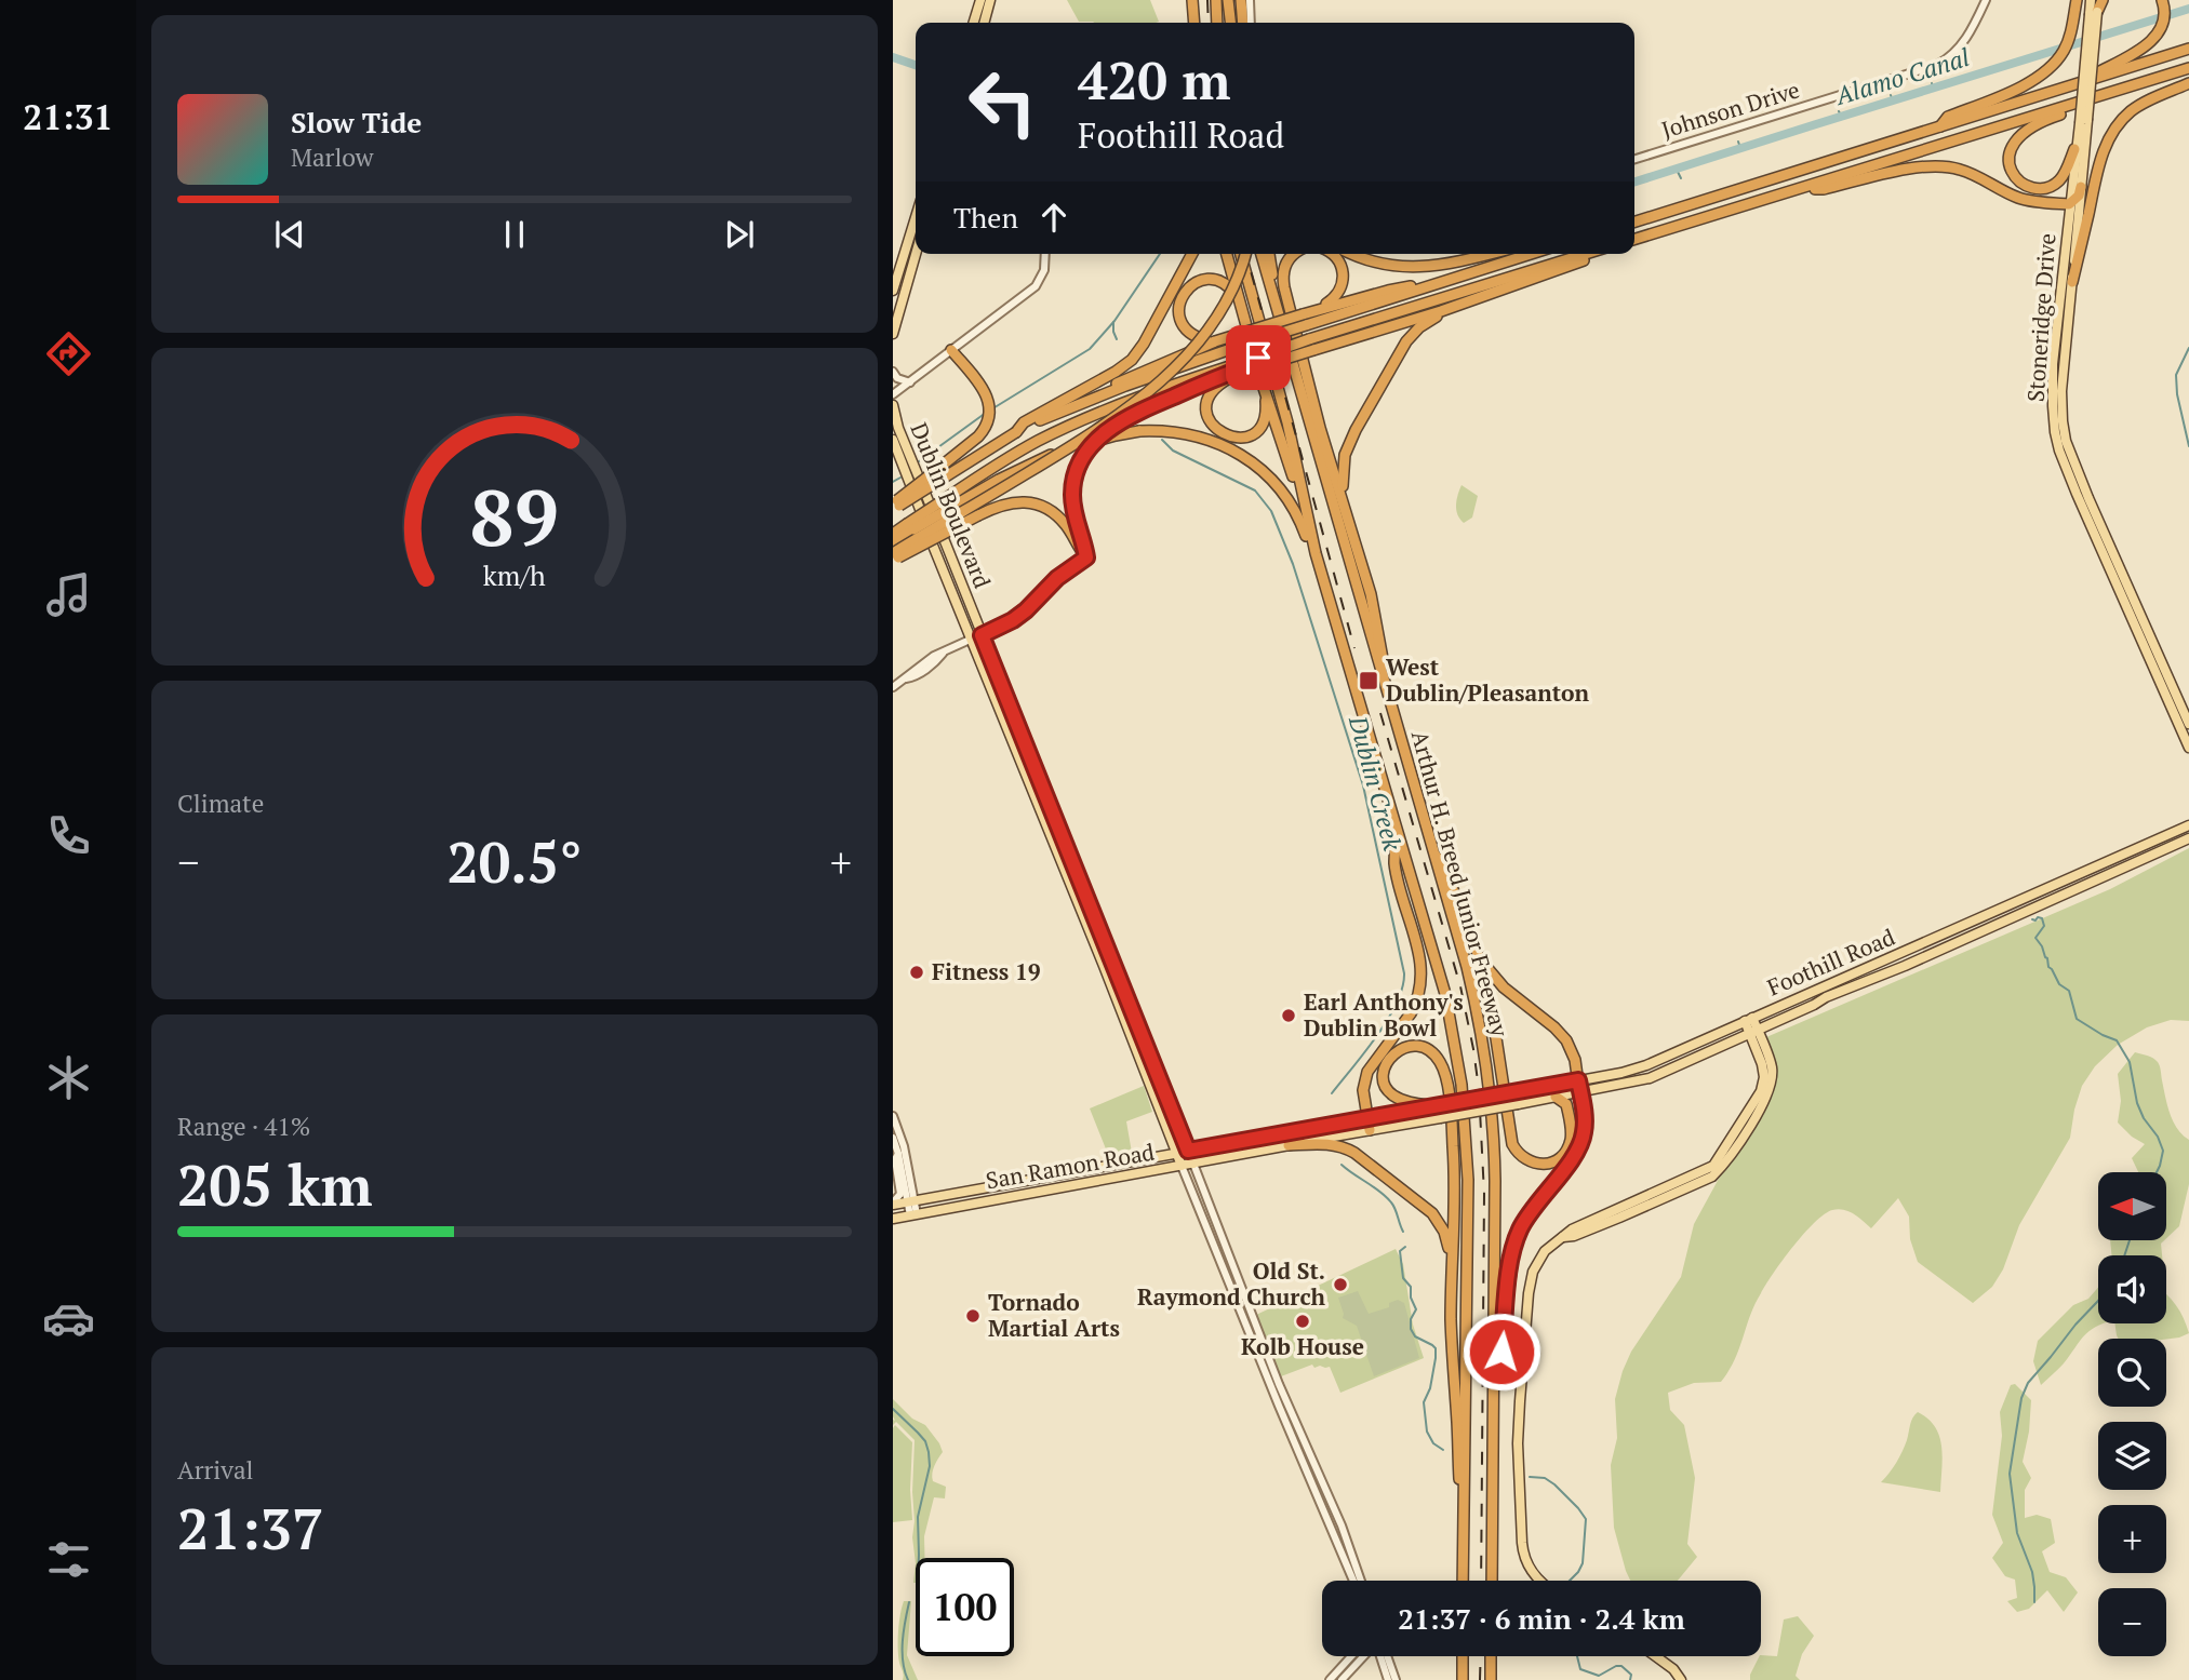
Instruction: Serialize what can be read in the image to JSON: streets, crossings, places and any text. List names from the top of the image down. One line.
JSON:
{"streets":{"highway":["Arthur H. Breed Junior Freeway"],"main road":["Stoneridge Drive","Dublin Boulevard","Foothill Road","San Ramon Road"],"street":["Johnson Drive"]},"crossings":[["Dublin Boulevard","San Ramon Road"],["Foothill Road","San Ramon Road"]],"water":["Alamo Canal","Dublin Creek"],"places":{"transit":["West Dublin/Pleasanton"],"other":["Fitness 19","Earl Anthony's Dublin Bowl","Old St. Raymond Church","Tornado Martial Arts","Kolb House"]},"north":"left","page":{"tabs":"21:31","turn":["420 m","Foothill Road"],"song":["Slow Tide","Marlow"],"then":"Then","tile":["Climate",["Range · 41%","205 km"],["Arrival","21:37"]],"heat":["−","20.5°","+"],"map_buttons":["+","−"],"limit":"100","trip":"21:37 · 6 min · 2.4 km","gauge":["89","km/h"]}}
